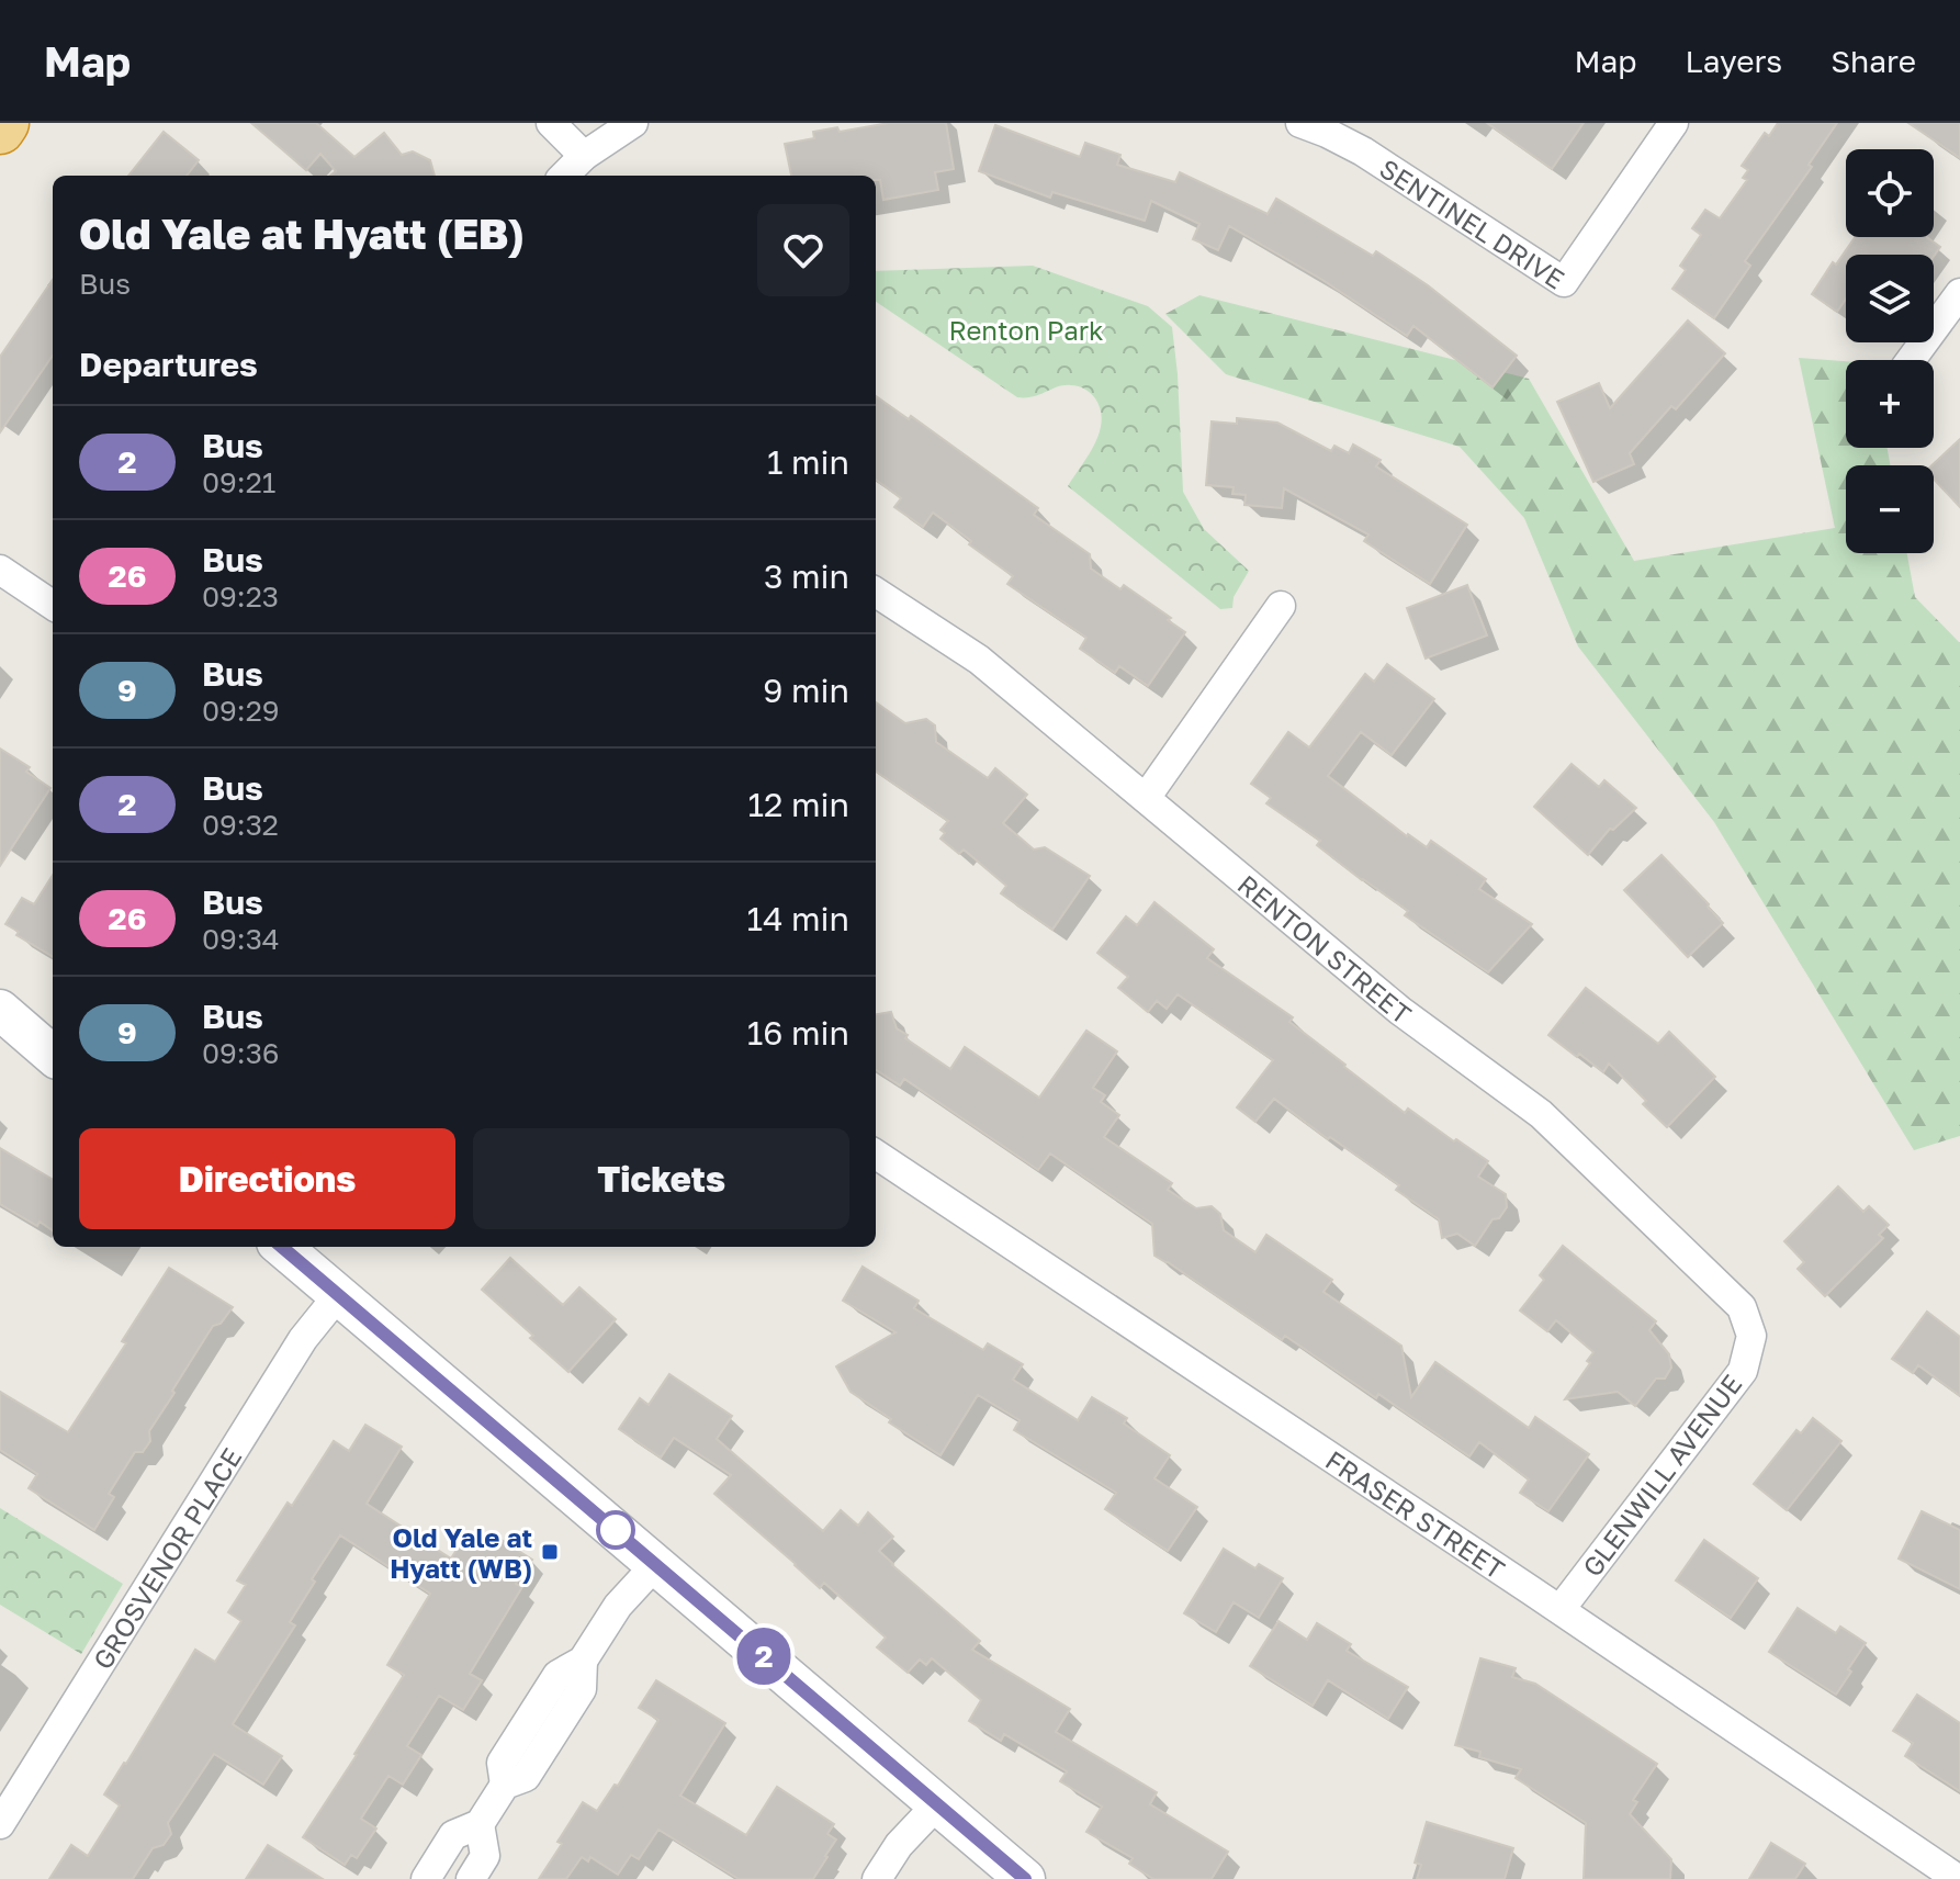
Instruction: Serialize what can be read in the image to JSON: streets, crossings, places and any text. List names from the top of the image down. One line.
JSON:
{"streets":{"street":["SENTINEL DRIVE","RENTON STREET","GLENWILL AVENUE","FRASER STREET","GROSVENOR PLACE"]},"crossings":[["RENTON STREET","GLENWILL AVENUE"],["GLENWILL AVENUE","FRASER STREET"]],"parks":["Renton Park"],"places":{"transit":["Old Yale at Hyatt (WB)"]},"lines":["bus line 2"],"page":{"header":"Map","nav":["Map","Layers","Share"],"on_map":"2","map_buttons":["+","−"],"heading":[["Old Yale at Hyatt (EB)","Bus"],"Departures"],"list":[{"mark":"2","name":"Bus","note":"09:21","value":"1 min"},{"mark":"26","name":"Bus","note":"09:23","value":"3 min"},{"mark":"9","name":"Bus","note":"09:29","value":"9 min"},{"mark":"2","name":"Bus","note":"09:32","value":"12 min"},{"mark":"26","name":"Bus","note":"09:34","value":"14 min"},{"mark":"9","name":"Bus","note":"09:36","value":"16 min"}],"buttons":["Directions","Tickets"]}}
